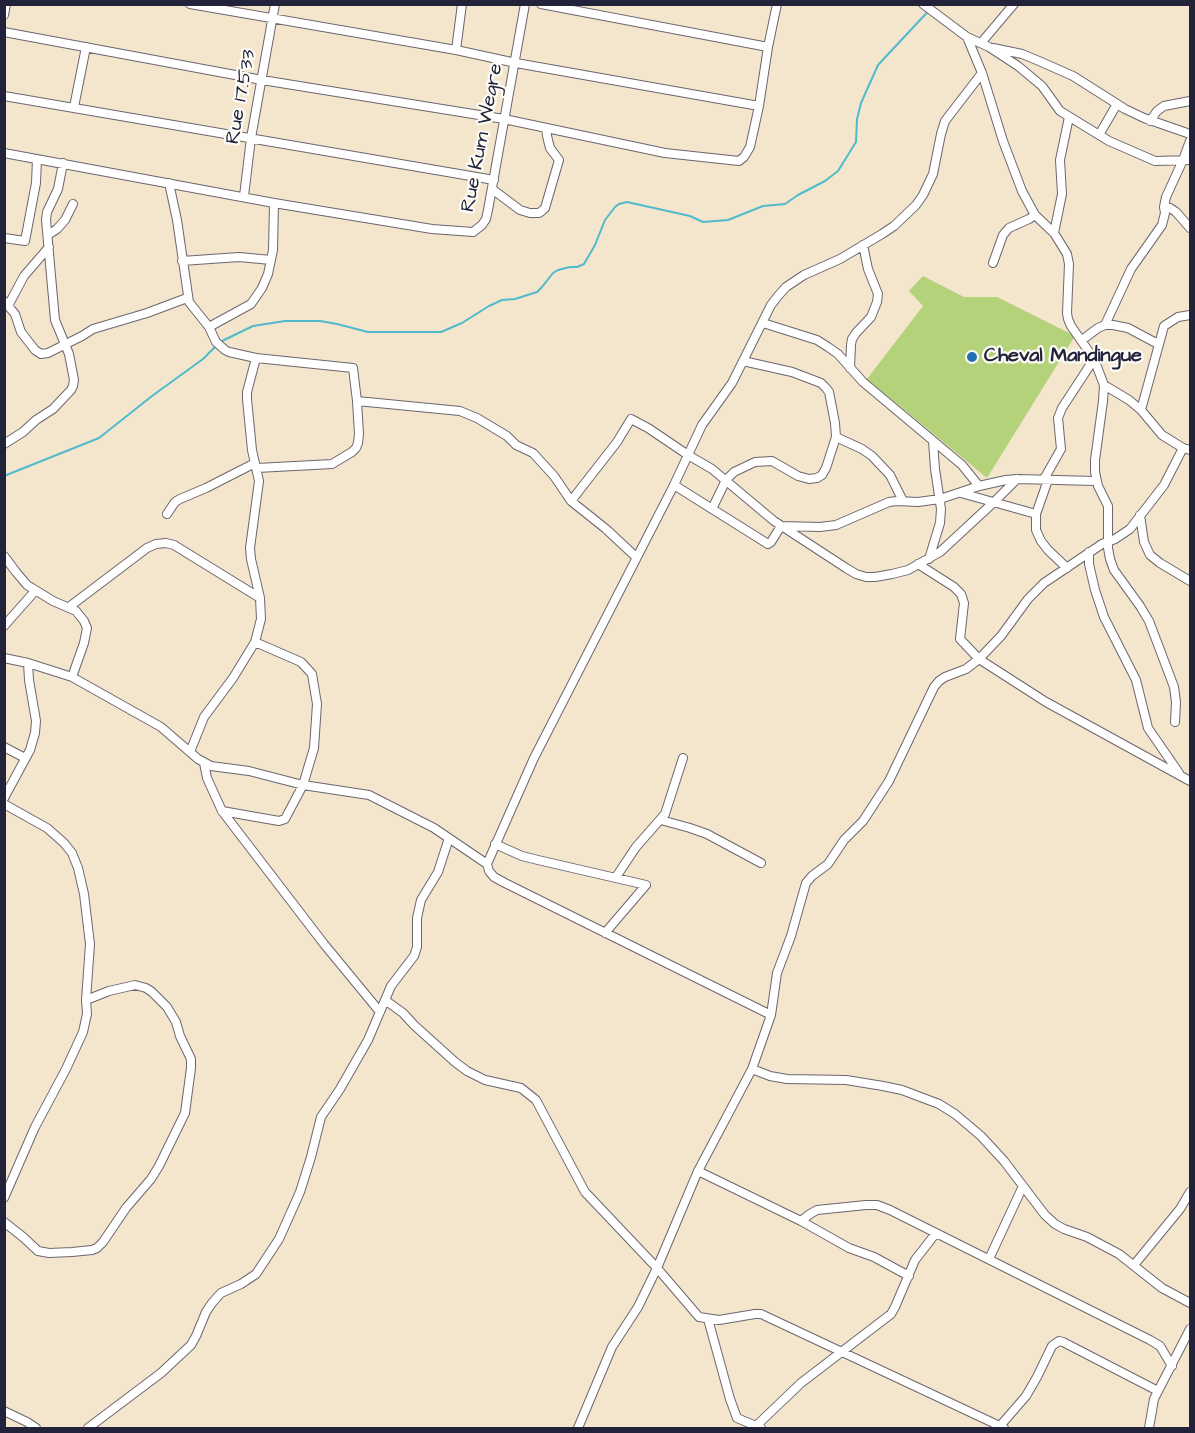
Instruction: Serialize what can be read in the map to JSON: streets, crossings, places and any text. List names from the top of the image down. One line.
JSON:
{"streets":{"street":["Rue 17.533","Rue Kum Wegre"]},"places":["Cheval Mandingue"]}
